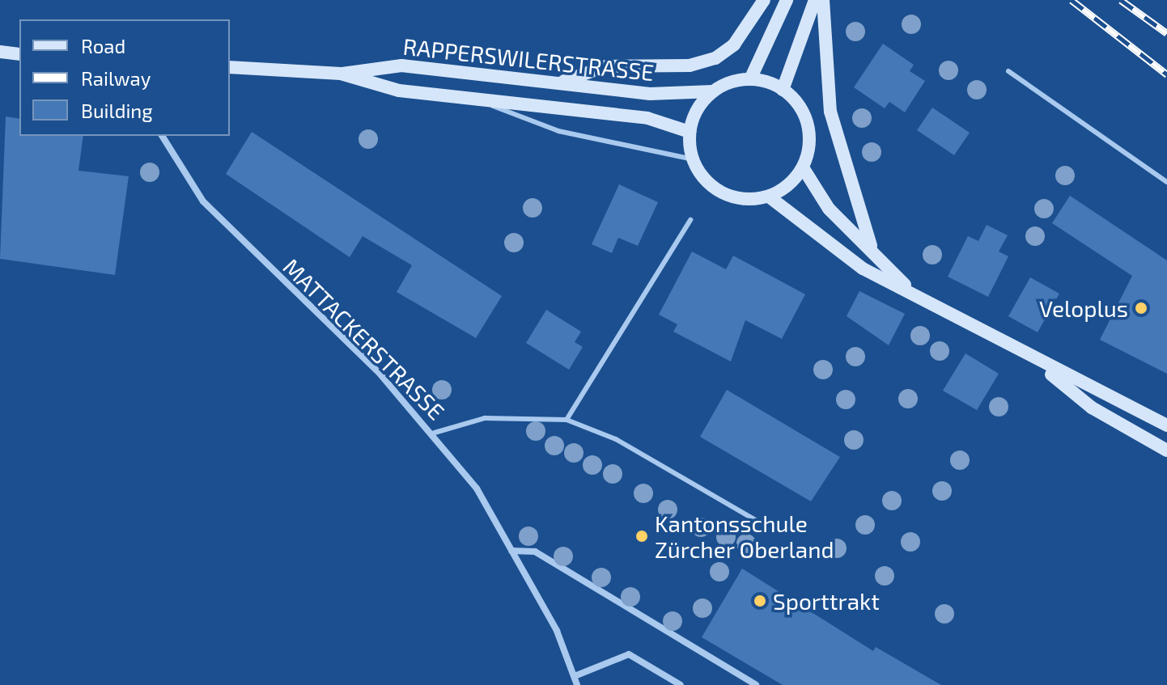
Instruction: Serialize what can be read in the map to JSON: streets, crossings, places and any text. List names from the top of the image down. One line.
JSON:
{"streets":{"main road":["RAPPERSWILERSTRASSE"],"street":["MATTACKERSTRASSE"]},"places":["Veloplus","Kantonsschule Zürcher Oberland","Sporttrakt"],"legend":["Road","Railway","Building"]}
